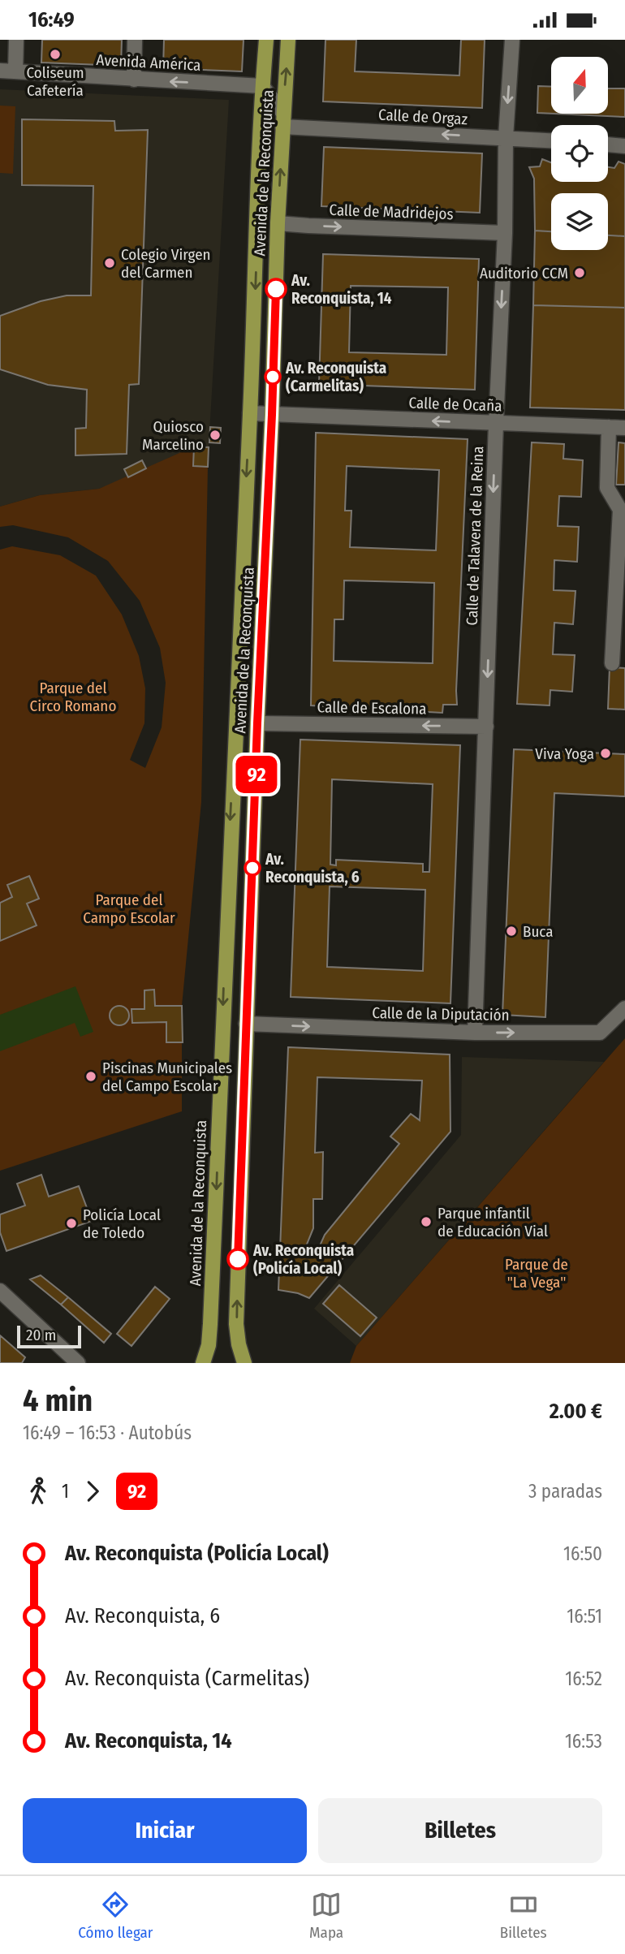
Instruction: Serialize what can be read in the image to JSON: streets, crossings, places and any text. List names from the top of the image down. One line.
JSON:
{"streets":{"main road":["Avenida de la Reconquista"],"street":["Avenida América","Calle de Orgaz","Calle de Madridejos","Calle de Ocaña","Calle de Talavera de la Reina","Calle de Escalona","Calle de la Diputación"]},"crossings":[["Avenida América","Avenida de la Reconquista"],["Calle de Orgaz","Avenida de la Reconquista"],["Calle de Orgaz","Calle de Talavera de la Reina"],["Avenida de la Reconquista","Calle de Madridejos"],["Avenida de la Reconquista","Calle de Ocaña"],["Avenida de la Reconquista","Calle de Escalona"],["Avenida de la Reconquista","Calle de la Diputación"],["Calle de Madridejos","Calle de Talavera de la Reina"],["Calle de Ocaña","Calle de Talavera de la Reina"],["Calle de Talavera de la Reina","Calle de Escalona"],["Calle de Talavera de la Reina","Calle de la Diputación"]],"one_way":["Avenida América","Calle de Orgaz","Calle de Madridejos","Calle de Ocaña","Calle de Escalona","Calle de la Diputación"],"parks":["Parque del Circo Romano","Parque del Campo Escolar","Parque de \"La Vega\""],"places":["Coliseum Cafetería","Colegio Virgen del Carmen","Auditorio CCM","Av. Reconquista, 14","Av. Reconquista (Carmelitas)","Quiosco Marcelino","Viva Yoga","Av. Reconquista, 6","Buca","Piscinas Municipales del Campo Escolar","Parque infantil de Educación Vial","Policía Local de Toledo","Av. Reconquista (Policía Local)"],"lines":["bus line 92"],"scale_bar":"20 m","north":"top","page":{"status":"16:49","on_map":"92","scale":"20 m","heading":["4 min","16:49 – 16:53 · Autobús","2.00 €"],"legs":["1","92","3 paradas"],"list":[{"name":"Av. Reconquista (Policía Local)","value":"16:50"},{"name":"Av. Reconquista, 6","value":"16:51"},{"name":"Av. Reconquista (Carmelitas)","value":"16:52"},{"name":"Av. Reconquista, 14","value":"16:53"}],"buttons":["Iniciar","Billetes"],"tabs":["Cómo llegar","Mapa","Billetes"]}}
